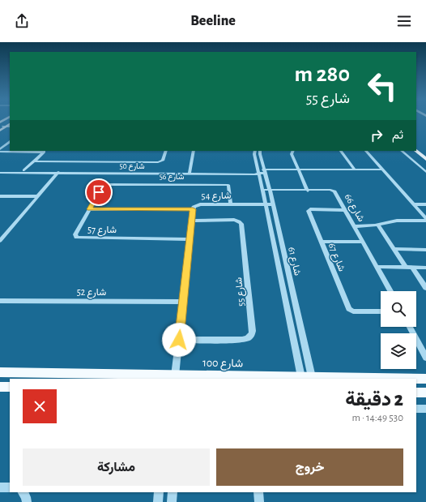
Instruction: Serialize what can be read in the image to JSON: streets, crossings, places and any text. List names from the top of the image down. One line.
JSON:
{"streets":{"main road":["شارع 100"],"street":["شارع 50","شارع 56","شارع 54","شارع 66","شارع 57","شارع 67","شارع 61","شارع 52","شارع 55"]},"crossings":[["شارع 50","شارع 61"],["شارع 56","شارع 54"],["شارع 56","شارع 57"],["شارع 54","شارع 57"],["شارع 54","شارع 61"],["شارع 54","شارع 52"],["شارع 54","شارع 55"],["شارع 54","شارع 100"],["شارع 66","شارع 67"],["شارع 66","شارع 61"],["شارع 61","شارع 100"]],"page":{"header":"Beeline","turn":["280 m","شارع 55"],"then":"ثم","heading":["2 دقيقة","530 m · 14:49"],"buttons":["خروج","مشاركة"]}}
